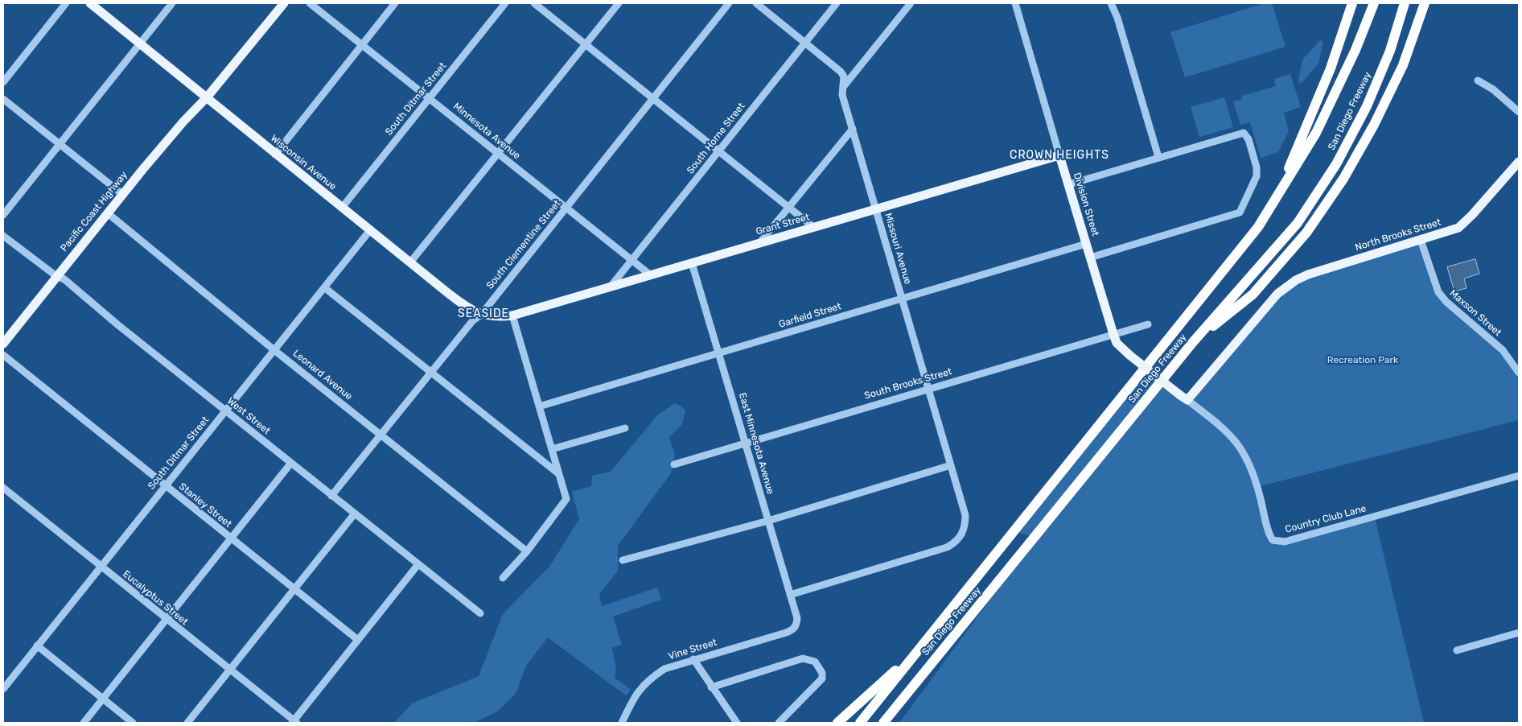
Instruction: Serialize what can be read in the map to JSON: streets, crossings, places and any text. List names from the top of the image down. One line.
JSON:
{"streets":{"highway":["San Diego Freeway"],"main road":["Wisconsin Avenue","Division Street","Pacific Coast Highway","Grant Street","North Brooks Street","Country Club Lane"],"street":["South Ditmar Street","Minnesota Avenue","South Horne Street","South Clementine Street","Missouri Avenue","Maxson Street","Garfield Street","Leonard Avenue","South Brooks Street","West Street","East Minnesota Avenue","Stanley Street","Eucalyptus Street","Vine Street"]},"crossings":[["South Ditmar Street","Minnesota Avenue"],["South Ditmar Street","Wisconsin Avenue"],["South Ditmar Street","Leonard Avenue"],["South Ditmar Street","West Street"],["South Ditmar Street","Stanley Street"],["South Ditmar Street","Eucalyptus Street"],["Minnesota Avenue","South Horne Street"],["Minnesota Avenue","Grant Street"],["Minnesota Avenue","South Clementine Street"],["South Horne Street","Grant Street"],["South Horne Street","Missouri Avenue"],["Wisconsin Avenue","Pacific Coast Highway"],["Wisconsin Avenue","Grant Street"],["Wisconsin Avenue","South Clementine Street"],["Division Street","Grant Street"],["Division Street","Garfield Street"],["Division Street","South Brooks Street"],["Division Street","Country Club Lane"],["Pacific Coast Highway","Leonard Avenue"],["Pacific Coast Highway","West Street"],["Grant Street","Missouri Avenue"],["Grant Street","East Minnesota Avenue"],["North Brooks Street","Maxson Street"],["North Brooks Street","Country Club Lane"],["South Clementine Street","Leonard Avenue"],["South Clementine Street","West Street"],["Missouri Avenue","Garfield Street"],["Missouri Avenue","South Brooks Street"],["Missouri Avenue","East Minnesota Avenue"],["Garfield Street","East Minnesota Avenue"],["South Brooks Street","East Minnesota Avenue"],["East Minnesota Avenue","Vine Street"]],"districts":["CROWN HEIGHTS","SEASIDE"],"parks":["Recreation Park"]}
